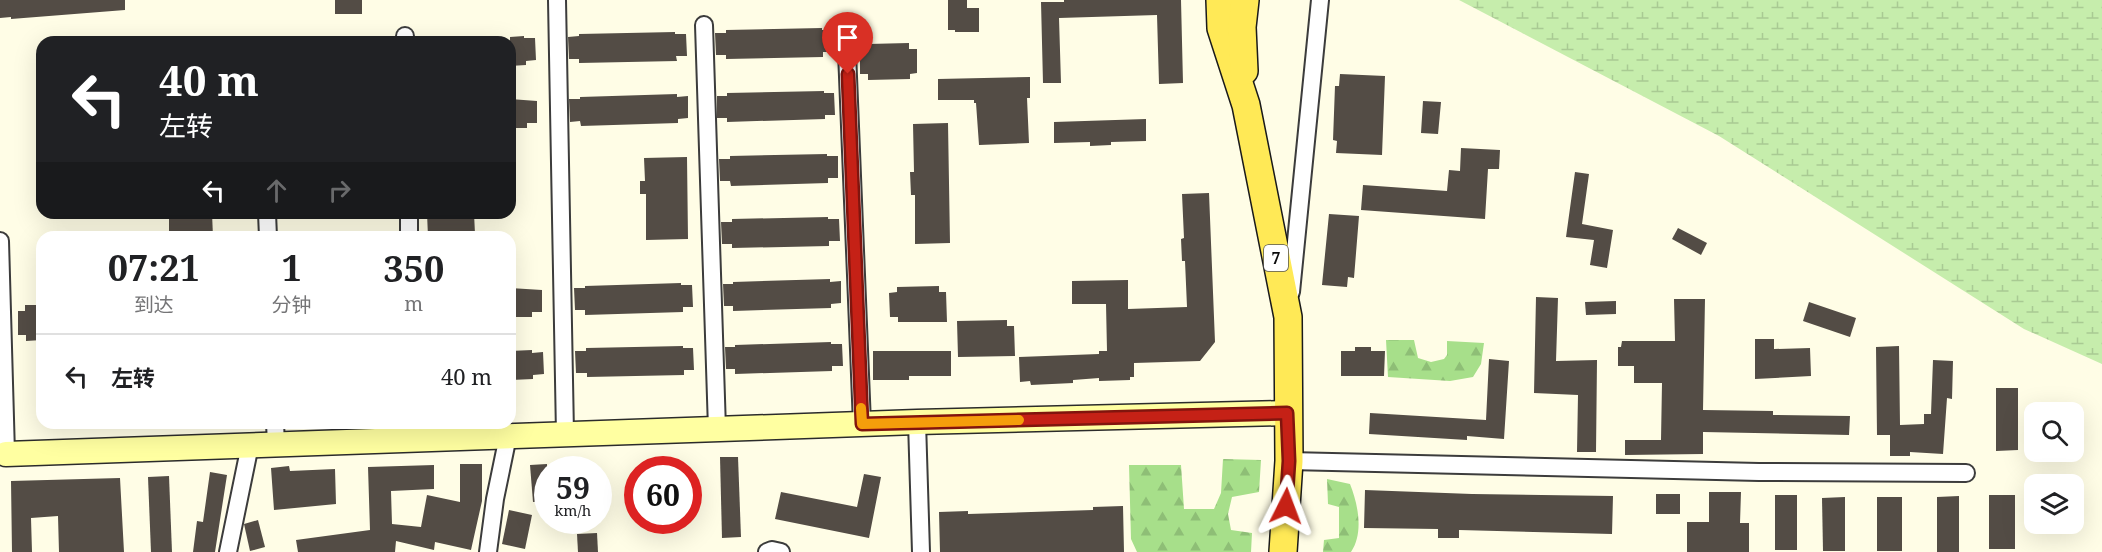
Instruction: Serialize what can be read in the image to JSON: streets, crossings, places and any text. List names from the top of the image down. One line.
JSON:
{"streets":{"main road":["7"]},"page":{"turn":["40 m","左转"],"eta":["07:21","到达","1","分钟","350","m"],"list":[{"name":"左转","value":"40 m"}],"speed":"59 km/h","limit":"60"}}
